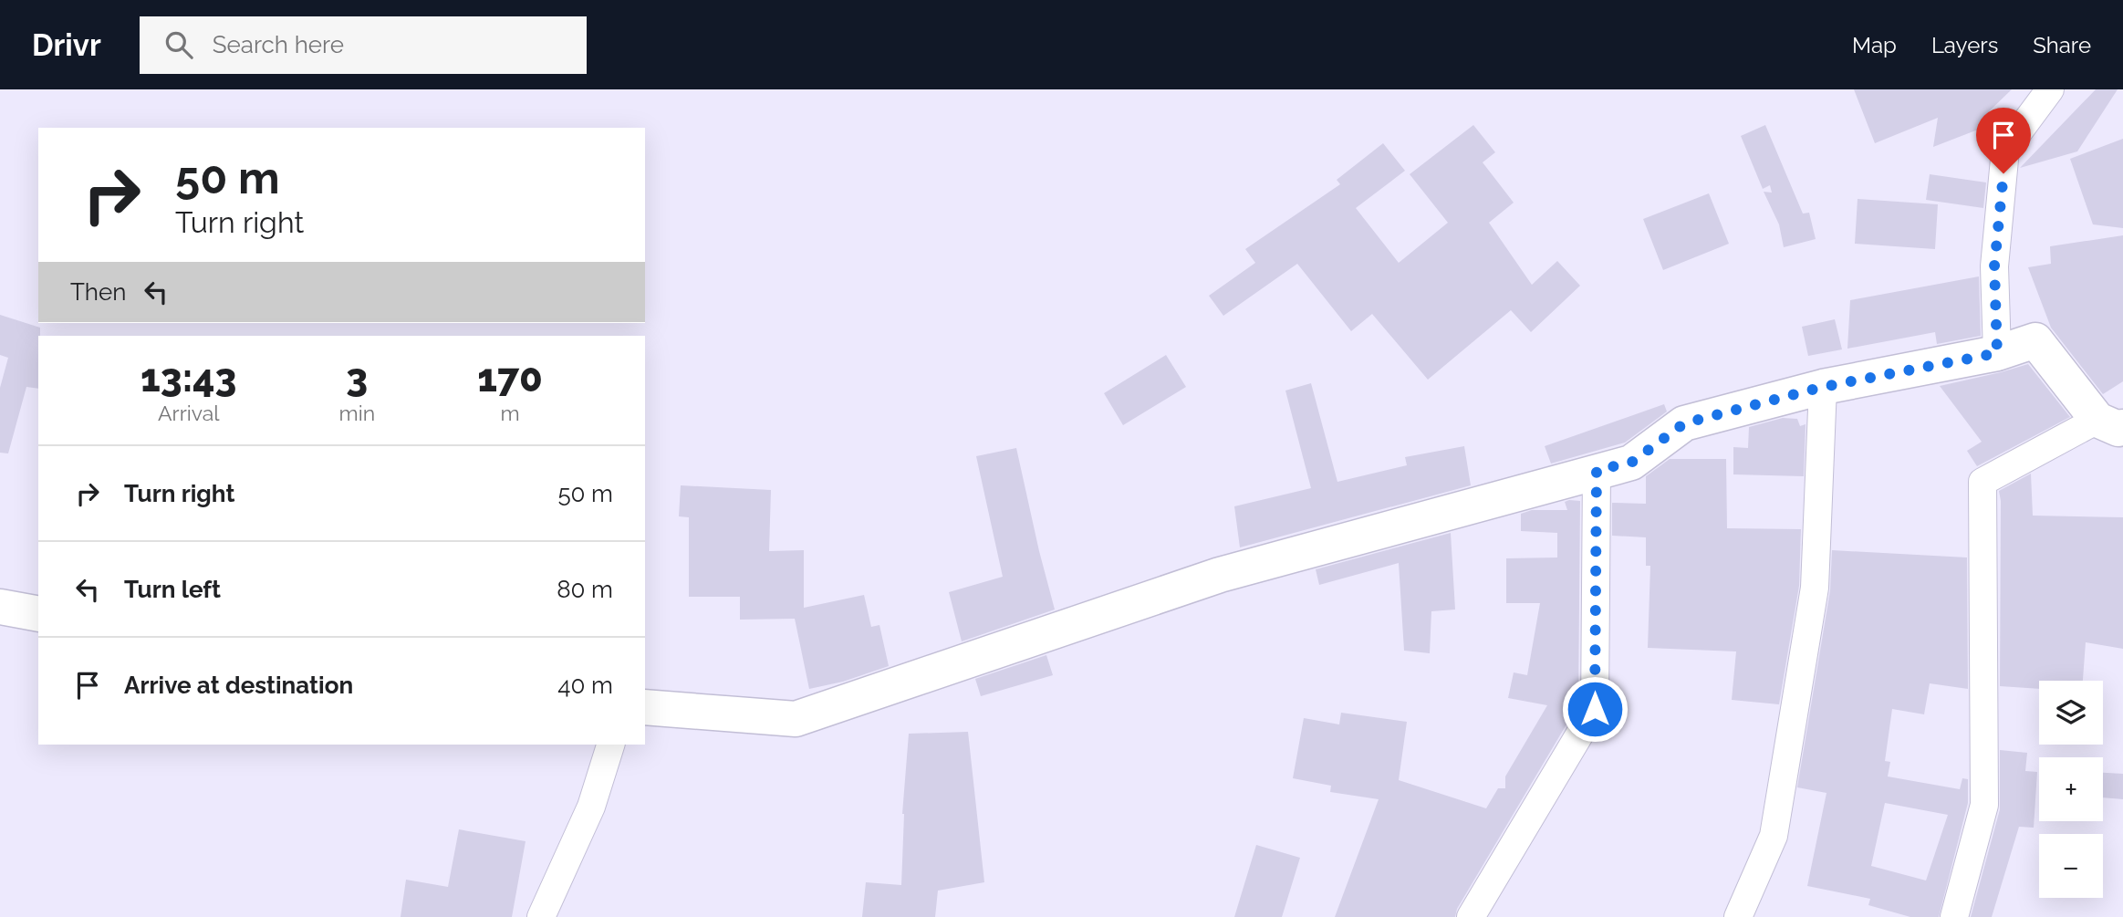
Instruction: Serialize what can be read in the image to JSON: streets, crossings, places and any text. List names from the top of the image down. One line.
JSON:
{"page":{"header":"Drivr","search":"Search here","nav":["Map","Layers","Share"],"turn":["50 m","Turn right"],"then":"Then","eta":["13:43","Arrival","3","min","170","m"],"list":[{"name":"Turn right","value":"50 m"},{"name":"Turn left","value":"80 m"},{"name":"Arrive at destination","value":"40 m"}],"map_buttons":["+","−"]}}
